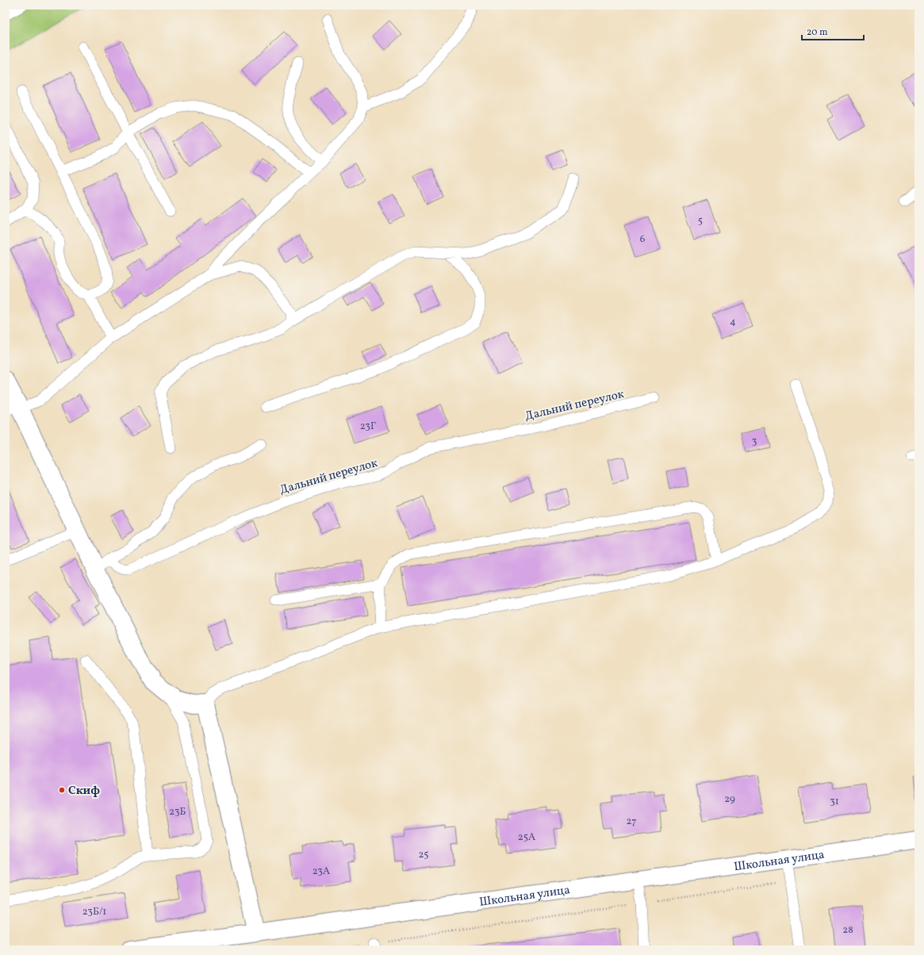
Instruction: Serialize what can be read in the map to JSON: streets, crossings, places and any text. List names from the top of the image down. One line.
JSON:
{"streets":{"street":["Школьная улица"],"lane":["Дальний переулок"]},"places":["Скиф"],"house_numbers":["5","6","4","23Г","3","29","31","23Б","27","25А","25","23А","23Б/1","28"],"scale_bar":"20 m"}
